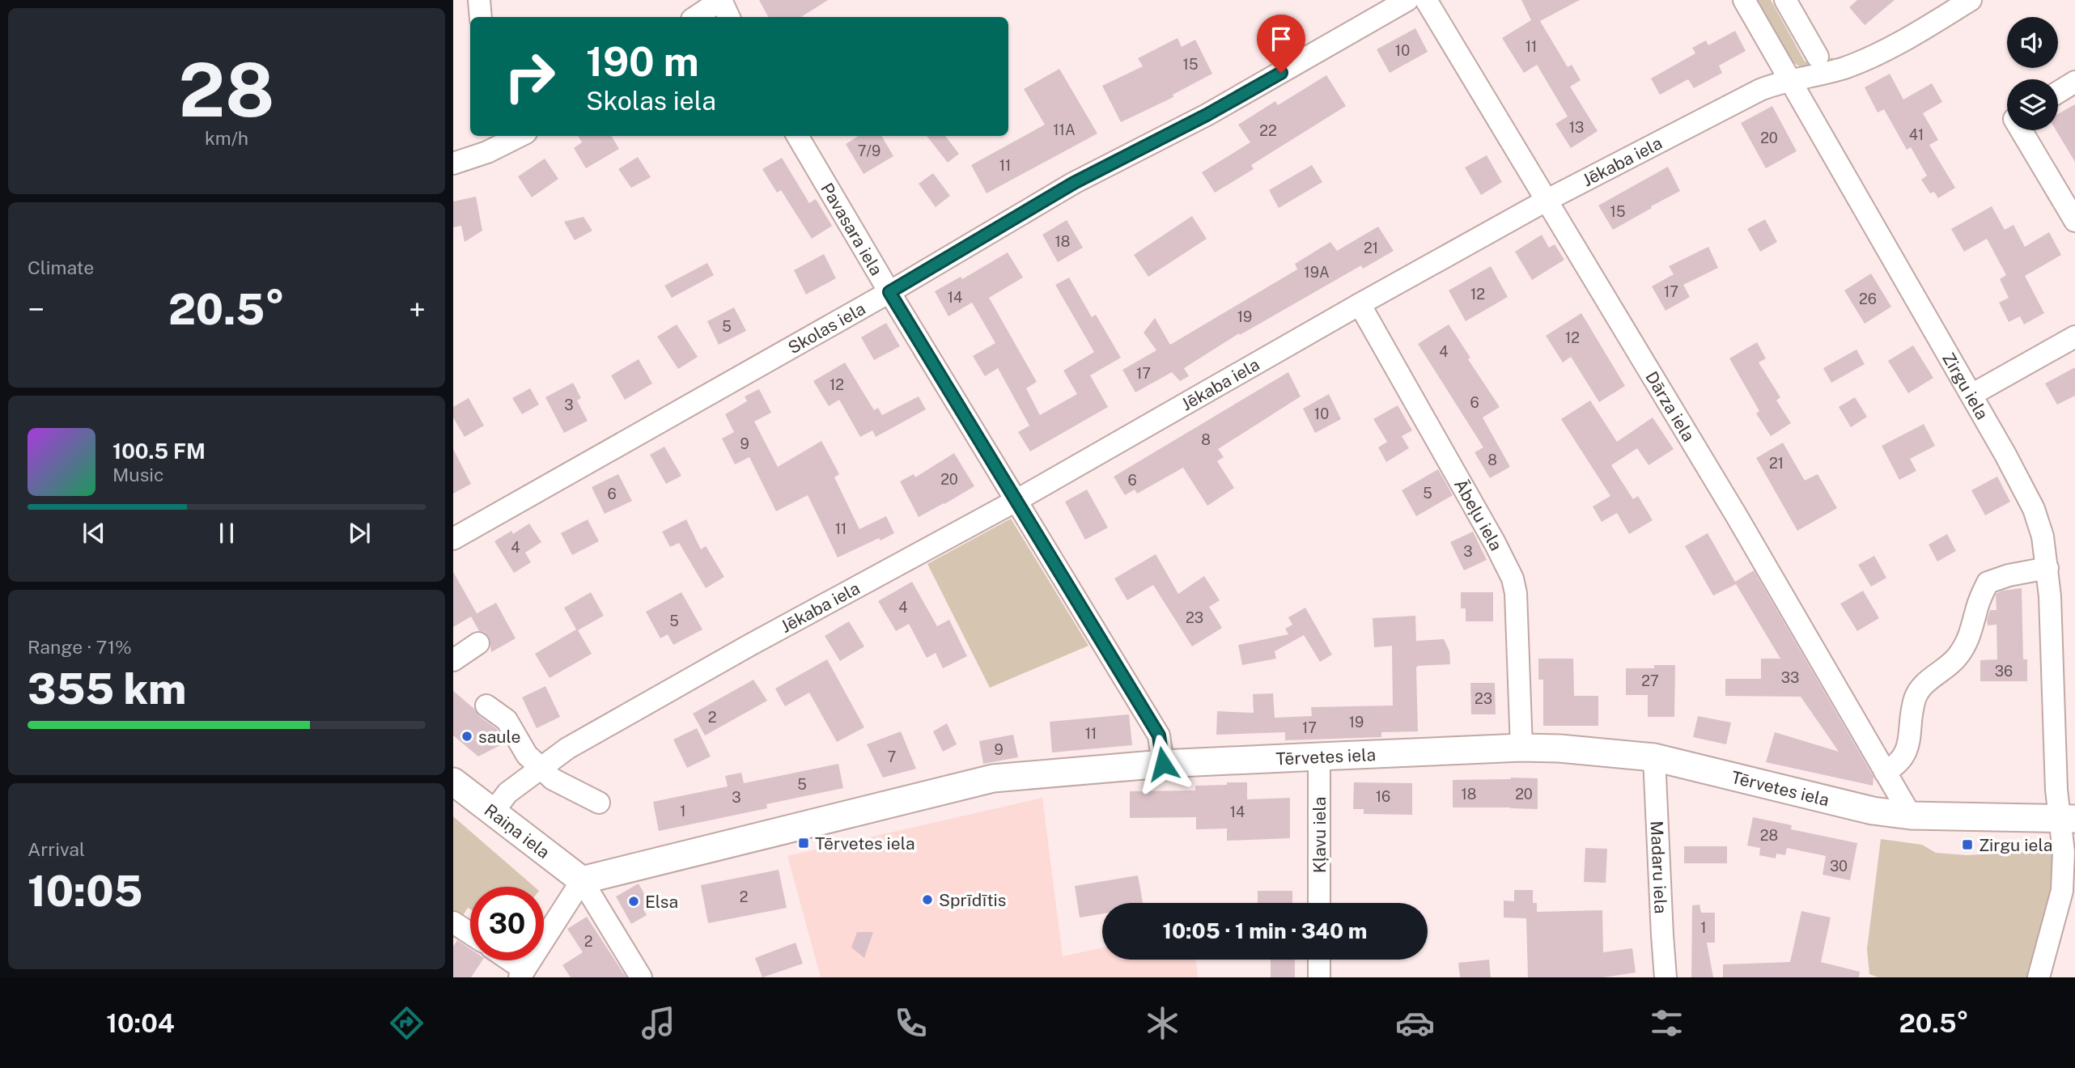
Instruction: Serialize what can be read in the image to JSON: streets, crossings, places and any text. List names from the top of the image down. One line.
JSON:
{"streets":{"main road":["Tērvetes iela","Raiņa iela"],"street":["Jēkaba iela","Pavasara iela","Skolas iela","Zirgu iela","Dārza iela","Ābeļu iela","Kļavu iela","Madaru iela"]},"crossings":[["Jēkaba iela","Pavasara iela"],["Jēkaba iela","Zirgu iela"],["Jēkaba iela","Dārza iela"],["Jēkaba iela","Ābeļu iela"],["Jēkaba iela","Raiņa iela"],["Pavasara iela","Skolas iela"],["Pavasara iela","Tērvetes iela"],["Zirgu iela","Tērvetes iela"],["Dārza iela","Tērvetes iela"],["Ābeļu iela","Tērvetes iela"],["Tērvetes iela","Raiņa iela"],["Tērvetes iela","Kļavu iela"],["Tērvetes iela","Madaru iela"]],"places":{"other":["saule","Sprīdītis","Elsa"],"transit":["Tērvetes iela","Zirgu iela"]},"house_numbers":["11","10","15","13","11A","22","41","20","7/9","11","15","18","21","19A","17","12","14","26","19","5","12","4","17","12","6","3","10","8","9","8","21","20","6","5","6","11","4","3","4","23","5","36","33","27","23","2","19","17","11","9","7","5","18","20","16","3","1","14","28","30","2","1","2"],"page":{"tile":[["28","km/h"],"Climate",["Range · 71%","355 km"],["Arrival","10:05"]],"turn":["190 m","Skolas iela"],"heat":["−","20.5°","+"],"song":["100.5 FM","Music"],"limit":"30","trip":"10:05 · 1 min · 340 m","tabs":["10:04","20.5°"]}}
